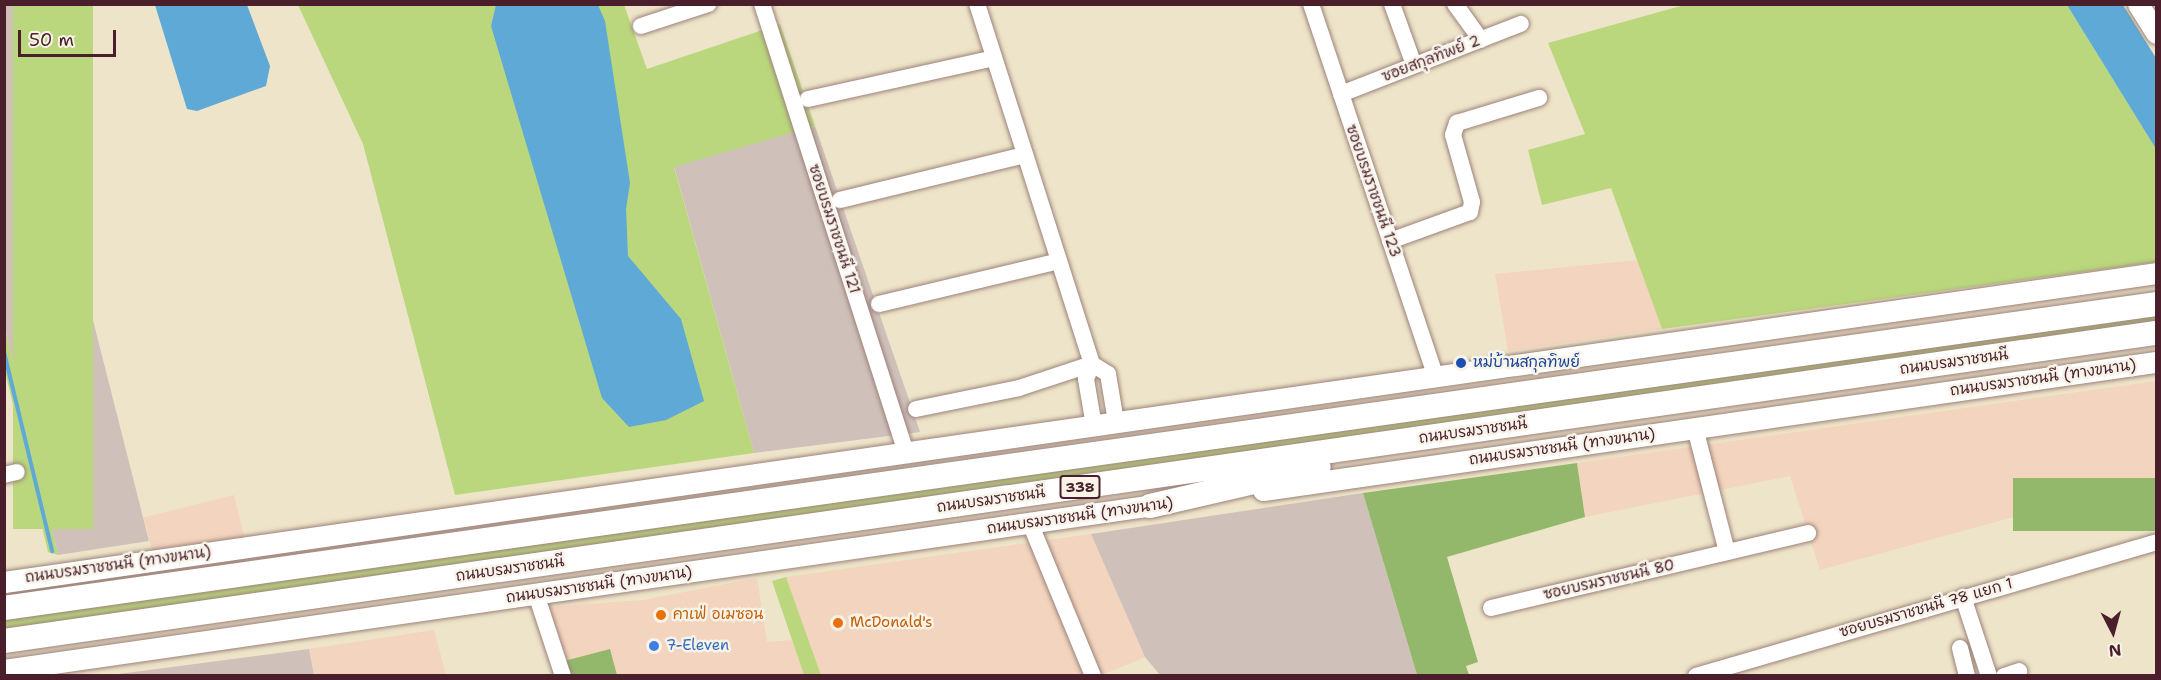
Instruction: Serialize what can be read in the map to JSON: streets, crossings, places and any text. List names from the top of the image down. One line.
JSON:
{"streets":{"highway":["ถนนบรมราชชนนี","338"],"main road":["ถนนบรมราชชนนี (ทางขนาน)"],"street":["ซอยสกุลทิพย์ 2","ซอยบรมราชชนนี 123","ซอยบรมราชชนนี 121","ซอยบรมราชชนนี 80","ซอยบรมราชชนนี 78 แยก 1"]},"crossings":[["ซอยสกุลทิพย์ 2","ซอยบรมราชชนนี 123"],["ซอยบรมราชชนนี 123","ถนนบรมราชชนนี (ทางขนาน)"],["ซอยบรมราชชนนี 121","ถนนบรมราชชนนี (ทางขนาน)"]],"places":["หม่บ้านสกุลทิพย์","คาเฟ่ อเมซอน","McDonald's","7-Eleven"],"scale_bar":"50 m","north":"bottom"}
